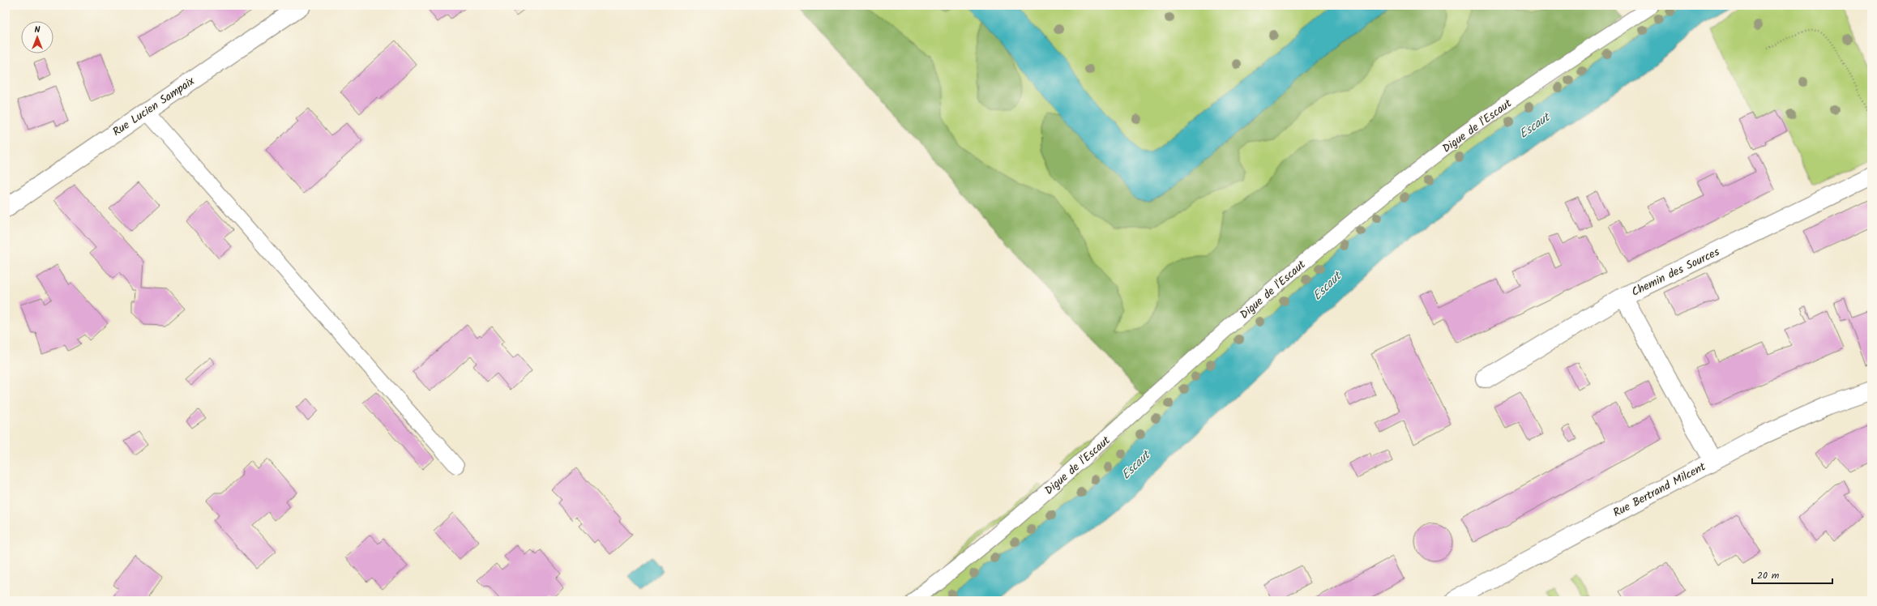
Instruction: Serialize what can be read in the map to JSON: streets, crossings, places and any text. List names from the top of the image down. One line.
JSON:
{"streets":{"street":["Rue Lucien Sampaix","Chemin des Sources","Rue Bertrand Milcent"],"lane":["Digue de l'Escaut"]},"water":["Escaut"],"scale_bar":"20 m","north":"top"}
